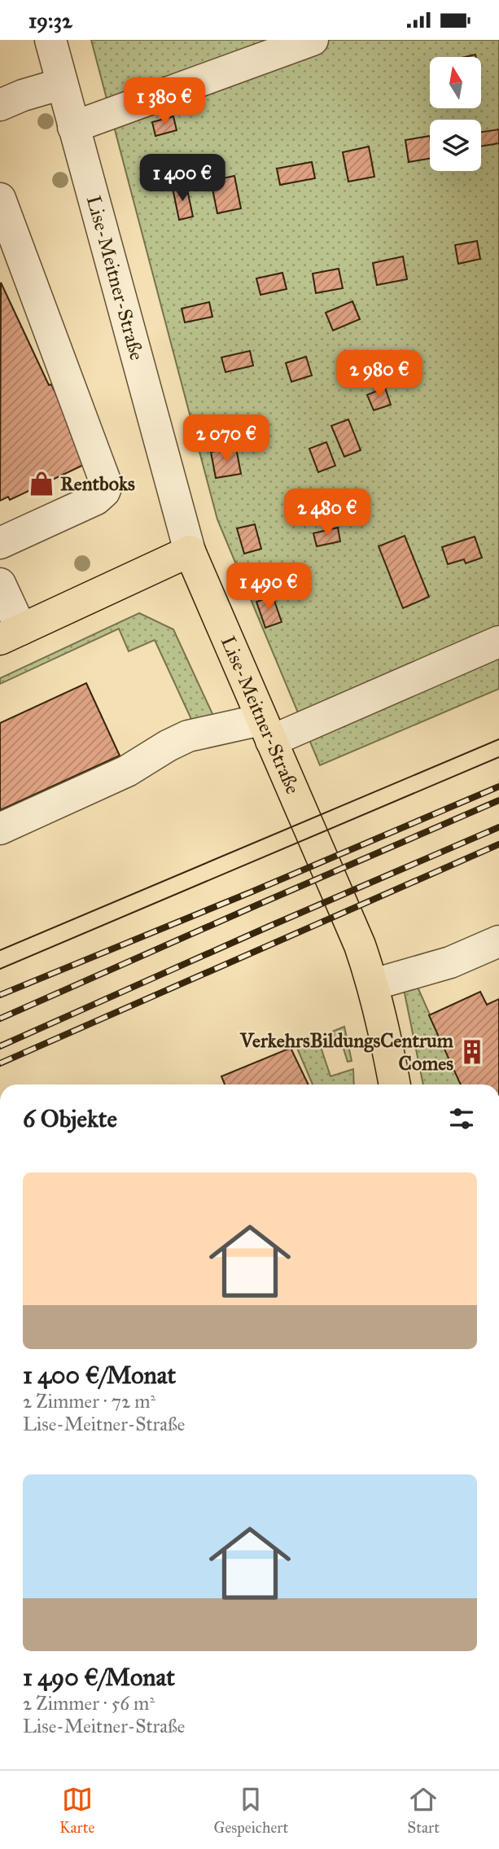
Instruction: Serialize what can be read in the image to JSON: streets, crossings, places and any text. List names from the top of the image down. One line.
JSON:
{"streets":{"main road":["Lise-Meitner-Straße"]},"places":{"shop":["Rentboks"],"building":["VerkehrsBildungsCentrum Comes"]},"north":"top","page":{"status":"19:32","price":["1 380 €","1 400 €","2 980 €","2 070 €","2 480 €","1 490 €"],"heading":"6 Objekte","list":[{"name":"1 400 €/Monat","note":"2 Zimmer · 72 m² · Lise-Meitner-Straße"},{"name":"1 490 €/Monat","note":"2 Zimmer · 56 m² · Lise-Meitner-Straße"}],"tabs":["Karte","Gespeichert","Start"]}}
